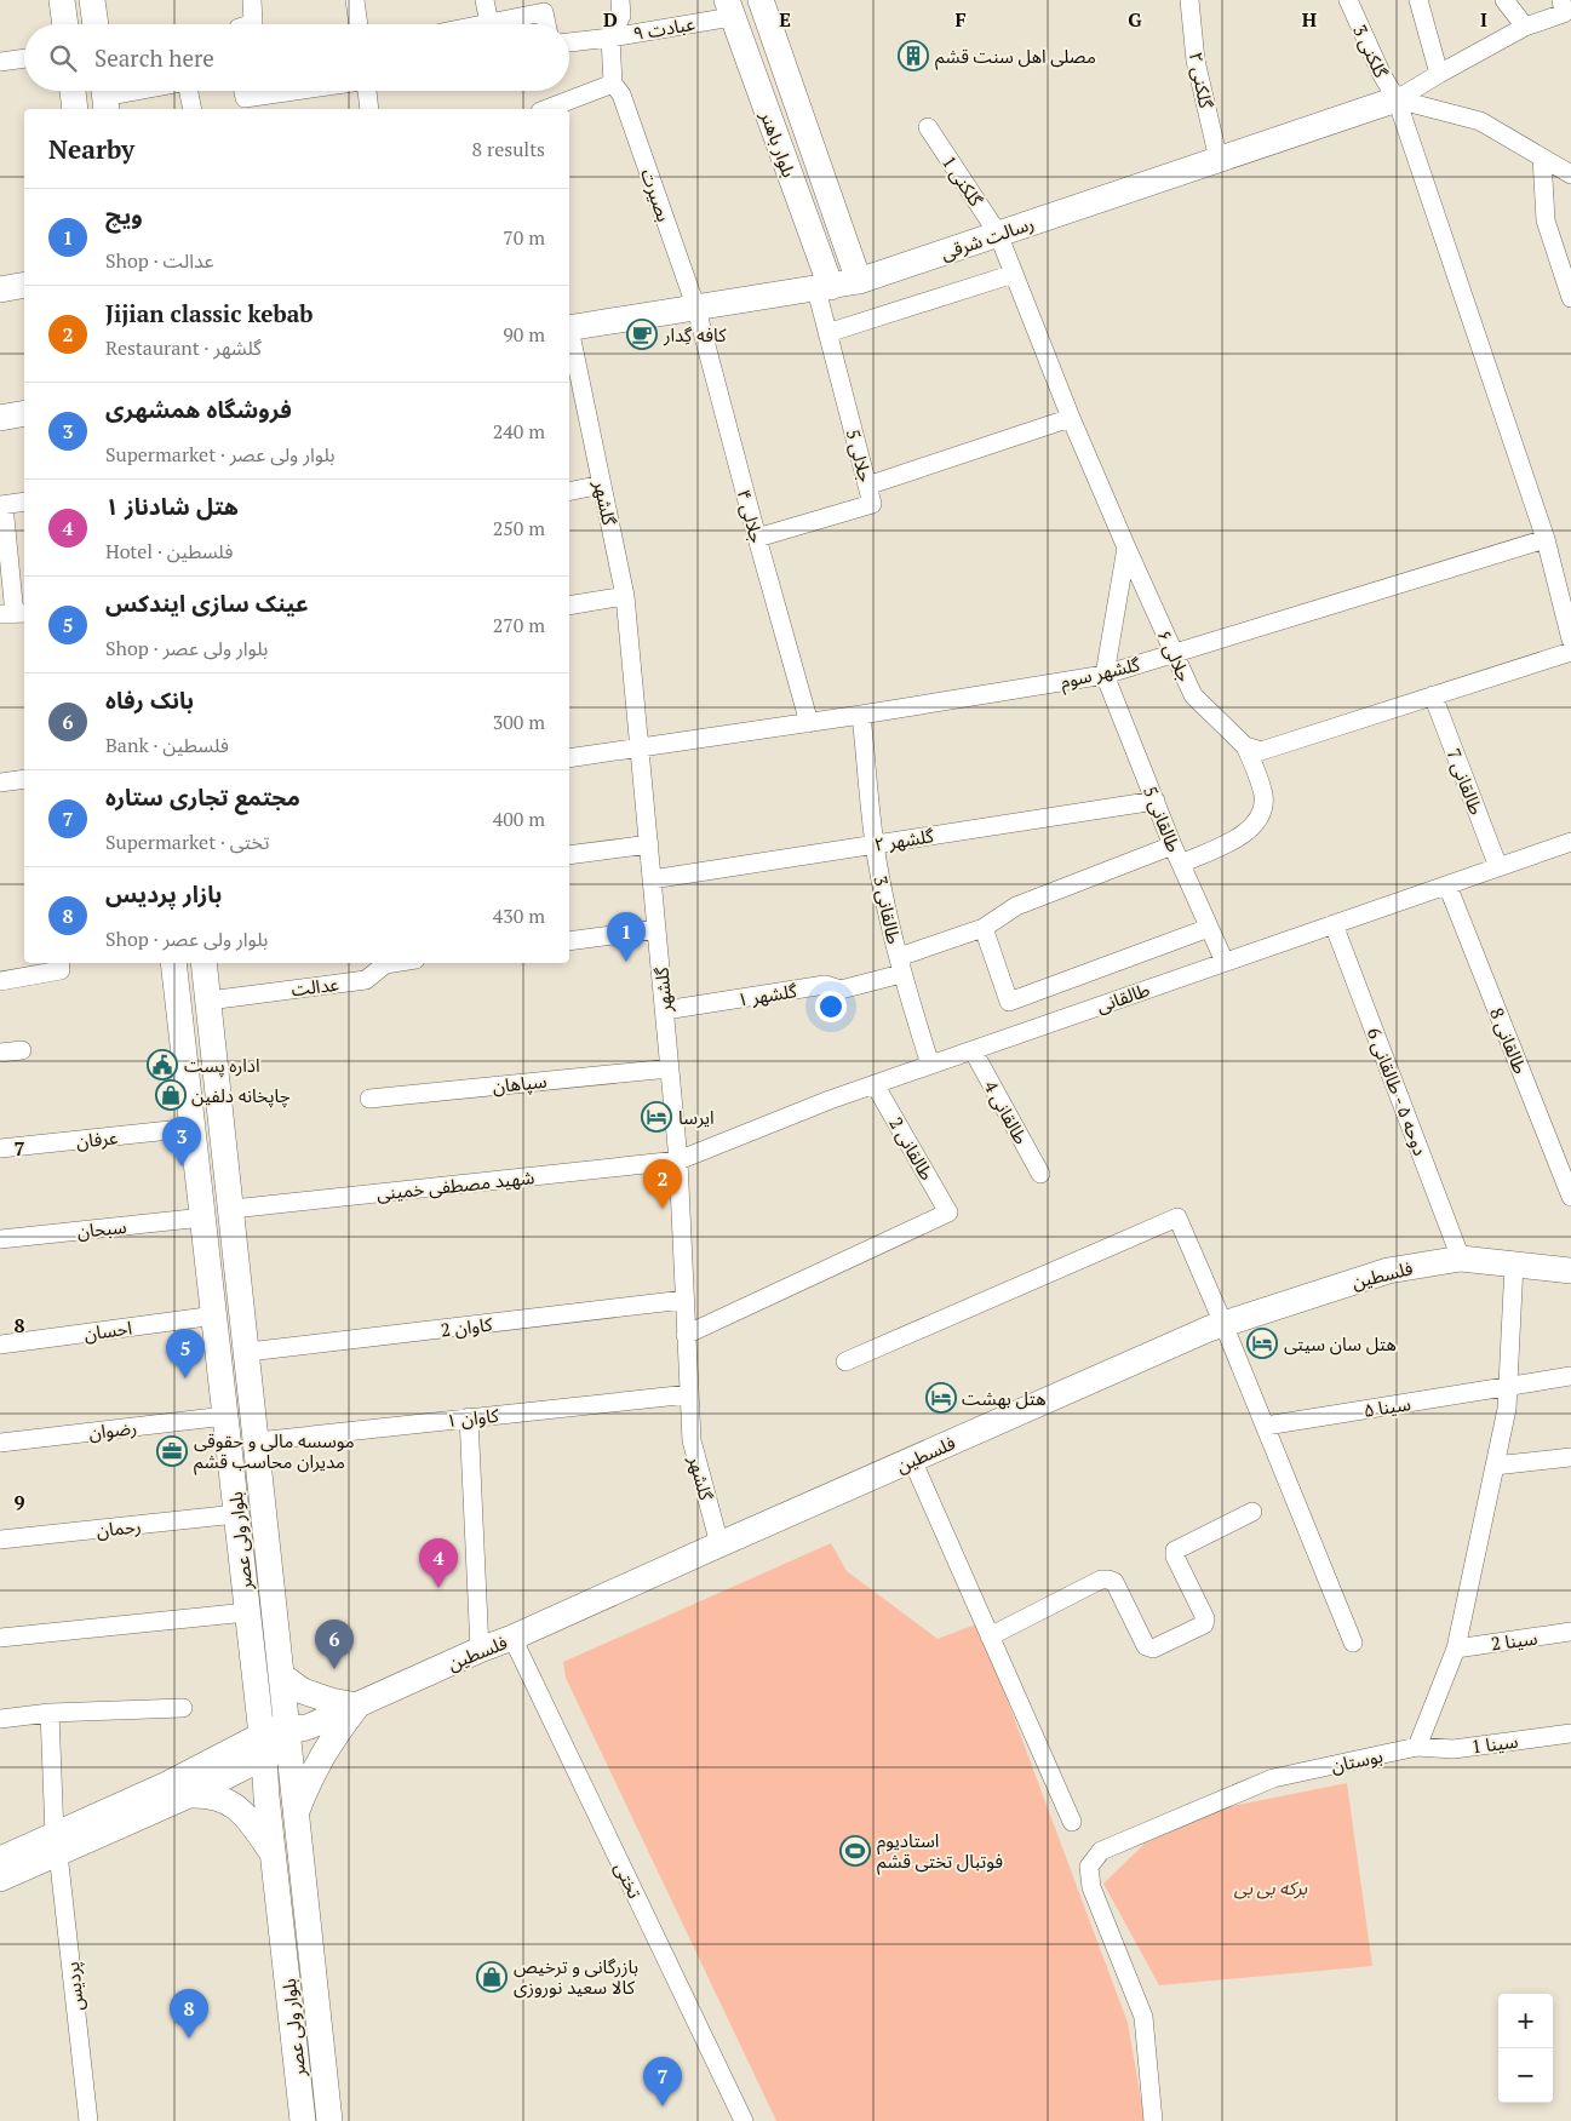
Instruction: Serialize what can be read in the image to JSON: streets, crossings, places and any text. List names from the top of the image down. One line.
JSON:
{"streets":{"main road":["بلوار باهنر","رسالت شرقی","فلسطین","بلوار ولی عصر"],"street":["عبادت ۹","گلکنی 3","گلکنی ۲","گلکنی 1","بصیرت","جلالی 5","گلشهر","جلالی ۴","جلالی ۶","گلشهر سوم","طالقانی 7","طالقانی 5","گلشهر ۲","طالقانی 3","عدالت","گلشهر ۱","طالقانی","طالقانی 8","سپاهان","دوحه ۵ - طالقانی 6","طالقانی 4","عرفان","طالقانی 2","شهید مصطفی خمینی","سبحان","کاوان 2","احسان","سینا ۵","کاوان ۱","رضوان","رحمان","سینا 2","سینا 1","بوستان","تختی","پردیس"]},"crossings":[["عبادت ۹","بلوار باهنر"],["گلکنی 3","رسالت شرقی"],["گلکنی 3","گلشهر سوم"],["گلکنی ۲","رسالت شرقی"],["بلوار باهنر","رسالت شرقی"],["بلوار باهنر","جلالی 5"],["گلکنی 1","رسالت شرقی"],["گلکنی 1","جلالی ۶"],["بصیرت","رسالت شرقی"],["بصیرت","جلالی ۴"],["رسالت شرقی","جلالی 5"],["رسالت شرقی","جلالی ۴"],["رسالت شرقی","جلالی ۶"],["جلالی 5","جلالی ۴"],["گلشهر","گلشهر سوم"],["گلشهر","گلشهر ۲"],["گلشهر","گلشهر ۱"],["گلشهر","طالقانی"],["گلشهر","سپاهان"],["گلشهر","طالقانی 2"],["گلشهر","شهید مصطفی خمینی"],["گلشهر","فلسطین"],["گلشهر","کاوان 2"],["گلشهر","کاوان ۱"],["جلالی ۴","گلشهر سوم"],["جلالی ۶","گلشهر سوم"],["گلشهر سوم","طالقانی 5"],["گلشهر سوم","طالقانی 3"],["طالقانی 7","طالقانی"],["طالقانی 5","گلشهر ۲"],["طالقانی 5","گلشهر ۱"],["طالقانی 5","طالقانی"],["گلشهر ۲","طالقانی 3"],["طالقانی 3","گلشهر ۱"],["طالقانی 3","طالقانی"],["عدالت","بلوار ولی عصر"],["طالقانی","طالقانی 8"],["طالقانی","دوحه ۵ - طالقانی 6"],["طالقانی","طالقانی 4"],["طالقانی","طالقانی 2"],["طالقانی","شهید مصطفی خمینی"],["دوحه ۵ - طالقانی 6","فلسطین"],["عرفان","بلوار ولی عصر"],["شهید مصطفی خمینی","بلوار ولی عصر"],["سبحان","بلوار ولی عصر"],["فلسطین","بلوار ولی عصر"],["فلسطین","تختی"],["فلسطین","پردیس"],["کاوان 2","بلوار ولی عصر"],["احسان","بلوار ولی عصر"],["کاوان ۱","بلوار ولی عصر"],["رضوان","بلوار ولی عصر"],["رحمان","بلوار ولی عصر"],["سینا 1","بوستان"]],"parks":["برکه بی بی"],"places":{"building":["مصلی اهل سنت قشم"],"cafe":["کافه گِدار"],"public building":["اداره پست"],"shop":["چاپخانه دلفین","بازرگانی و ترخیص کالا سعید نوروزی"],"hotel":["ایرسا","هتل سان سیتی","هتل بهشت"],"office":["موسسه مالی و حقوقی مدیران محاسب قشم"],"sports":["استادیوم فوتبال تختی قشم"]},"page":{"search":"Search here","heading":["Nearby","8 results"],"list":[{"mark":"1","name":"ویچ","note":"Shop · عدالت","value":"70 m"},{"mark":"2","name":"Jijian classic kebab","note":"Restaurant · گلشهر","value":"90 m"},{"mark":"3","name":"فروشگاه همشهری","note":"Supermarket · بلوار ولی عصر","value":"240 m"},{"mark":"4","name":"هتل شادناز ۱","note":"Hotel · فلسطین","value":"250 m"},{"mark":"5","name":"عینک سازی ایندکس","note":"Shop · بلوار ولی عصر","value":"270 m"},{"mark":"6","name":"بانک رفاه","note":"Bank · فلسطین","value":"300 m"},{"mark":"7","name":"مجتمع تجاری ستاره","note":"Supermarket · تختی","value":"400 m"},{"mark":"8","name":"بازار پردیس","note":"Shop · بلوار ولی عصر","value":"430 m"}],"pins":["1","3","2","5","4","6","8","7"],"map_buttons":["+","−"]},"grid":{"columns":["D","E","F","G","H","I"],"rows":["7","8","9"]}}
